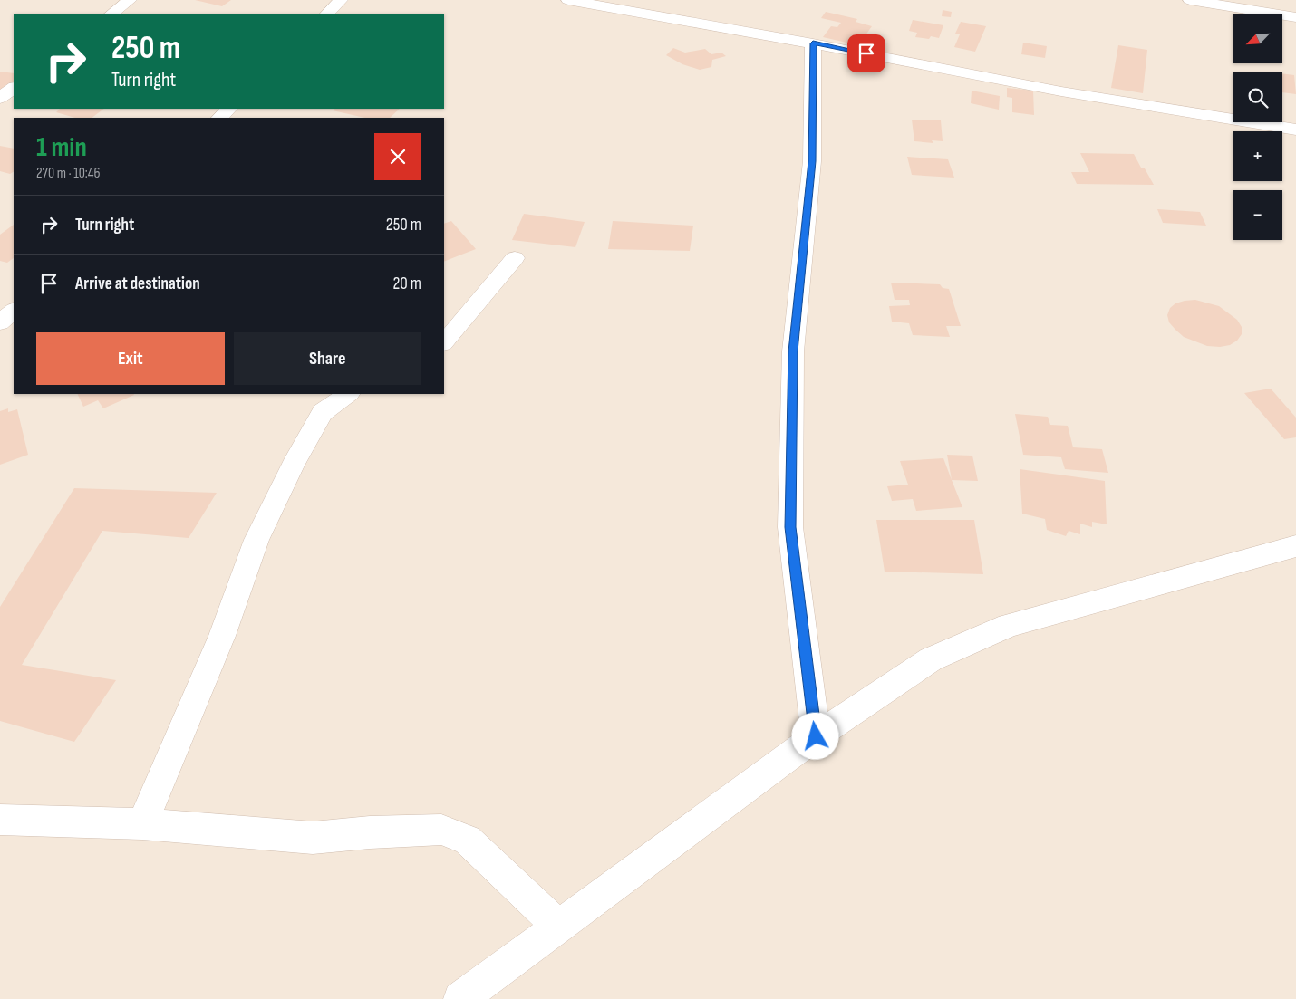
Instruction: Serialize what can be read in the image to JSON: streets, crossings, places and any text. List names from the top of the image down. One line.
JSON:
{"north":"bottom left","page":{"map_buttons":["+","−"],"turn":["250 m","Turn right"],"heading":["1 min","270 m · 10:46"],"list":[{"name":"Turn right","value":"250 m"},{"name":"Arrive at destination","value":"20 m"}],"buttons":["Exit","Share"]}}
